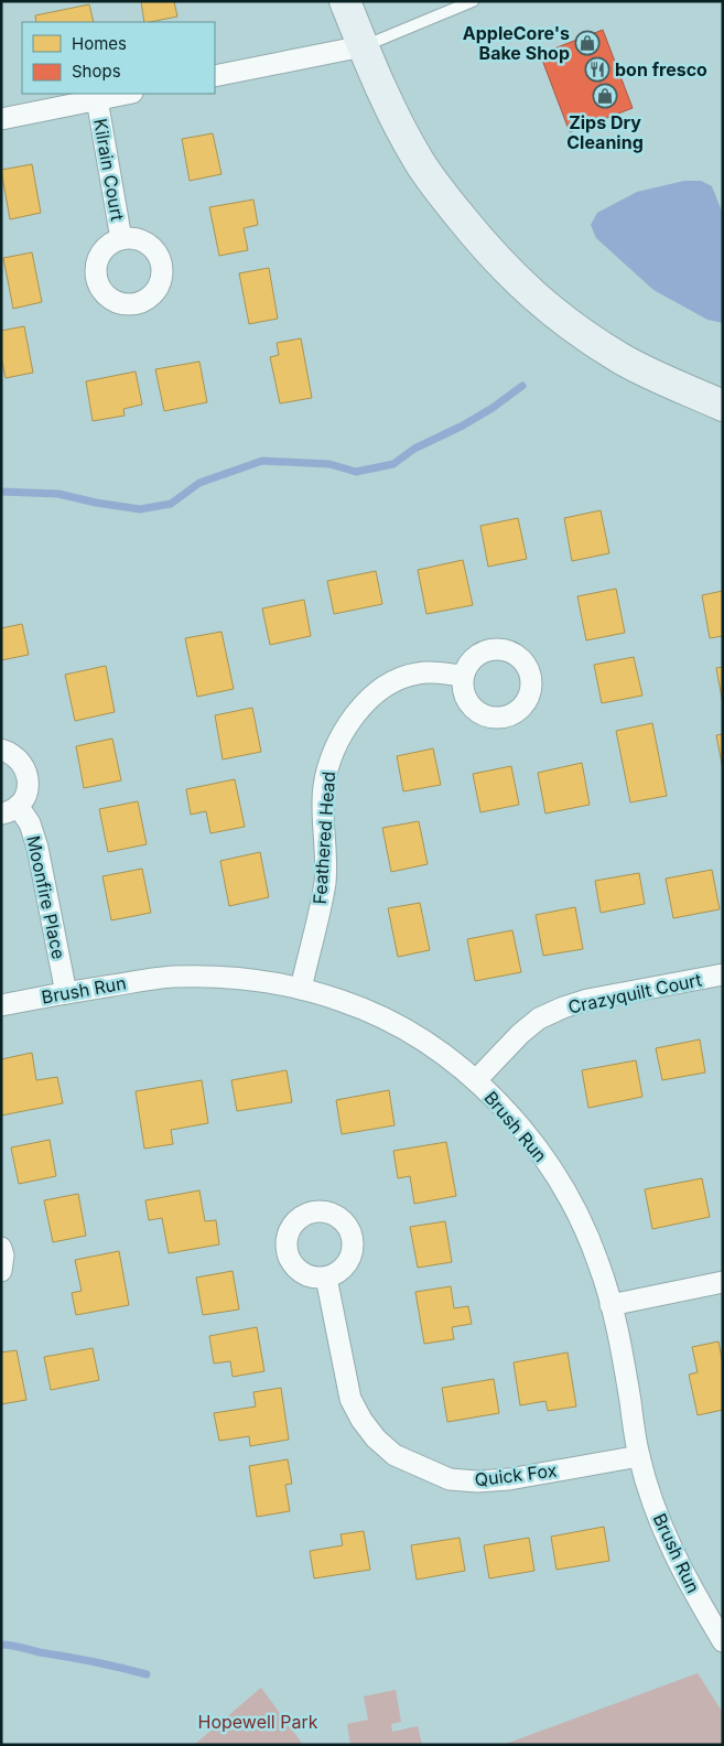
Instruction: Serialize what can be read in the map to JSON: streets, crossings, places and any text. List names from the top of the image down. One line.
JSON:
{"streets":{"street":["Kilrain Court","Feathered Head","Moonfire Place","Brush Run","Crazyquilt Court","Quick Fox"]},"crossings":[["Feathered Head","Brush Run"],["Moonfire Place","Brush Run"],["Brush Run","Crazyquilt Court"],["Brush Run","Quick Fox"]],"parks":["Hopewell Park"],"places":{"shop":["AppleCore's Bake Shop","Zips Dry Cleaning"],"restaurant":["bon fresco"]},"legend":["Homes","Shops"]}
